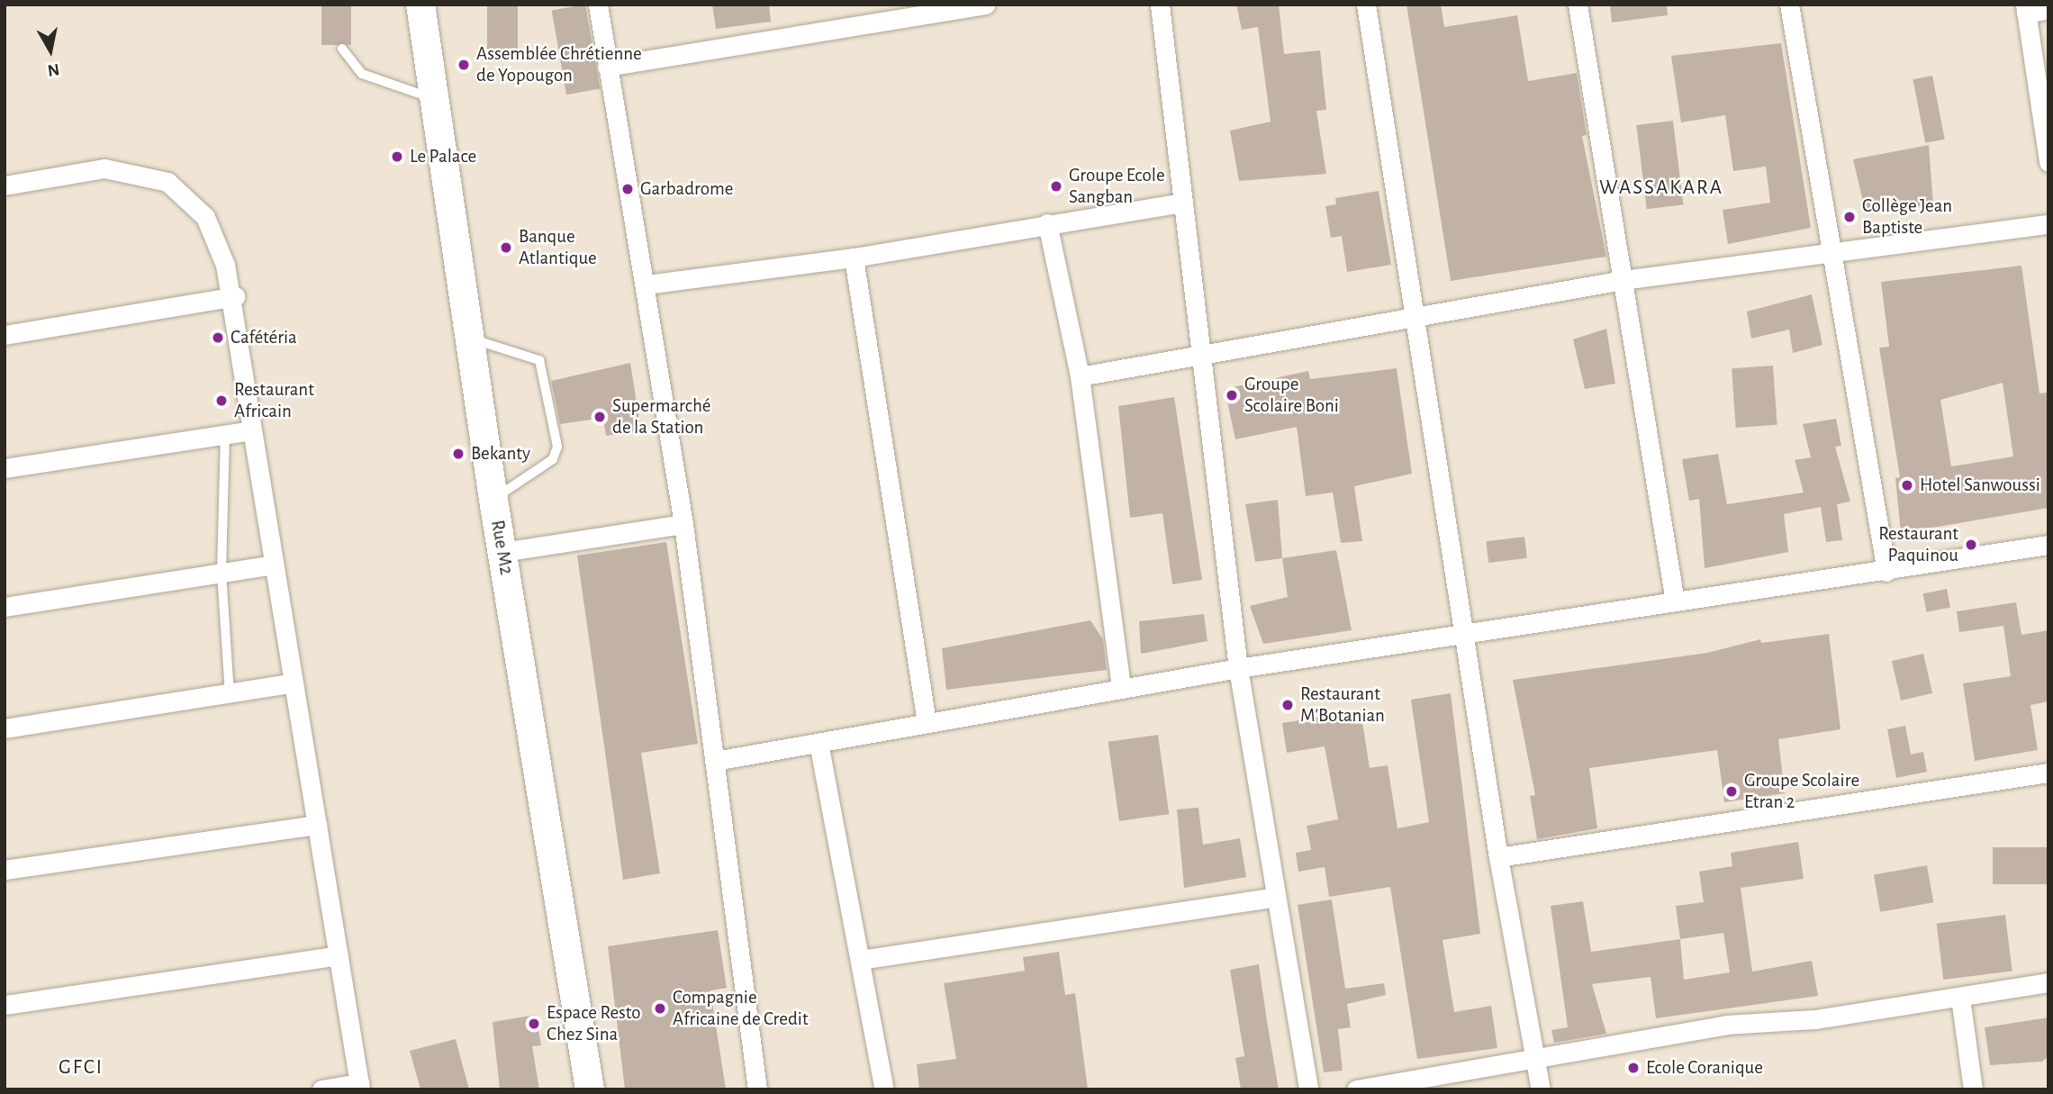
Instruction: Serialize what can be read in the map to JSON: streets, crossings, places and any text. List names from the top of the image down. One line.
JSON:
{"streets":{"main road":["Rue M2"]},"districts":["WASSAKARA","GFCI"],"places":["Assemblée Chrétienne de Yopougon","Le Palace","Groupe Ecole Sangban","Garbadrome","Collège Jean Baptiste","Banque Atlantique","Cafétéria","Groupe Scolaire Boni","Restaurant Africain","Supermarché de la Station","Bekanty","Hotel Sanwoussi","Restaurant Paquinou","Restaurant M'Botanian","Groupe Scolaire Etran 2","Compagnie Africaine de Credit","Espace Resto Chez Sina","Ecole Coranique"],"north":"bottom"}
